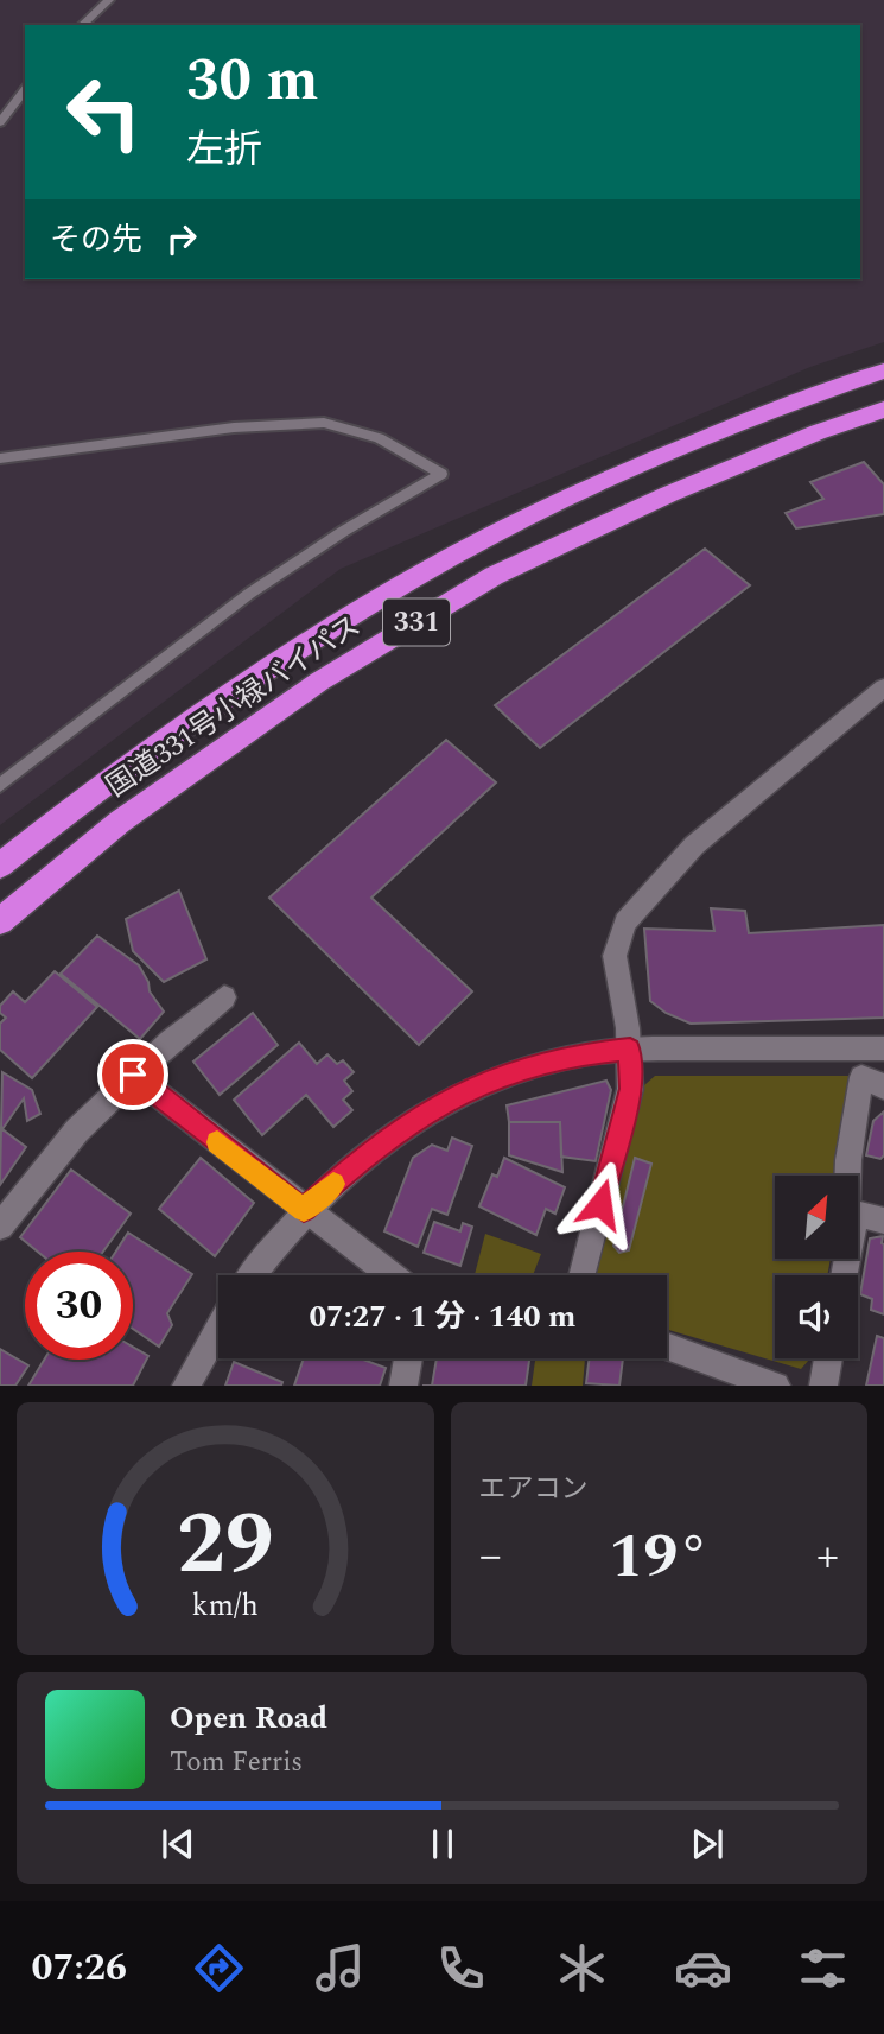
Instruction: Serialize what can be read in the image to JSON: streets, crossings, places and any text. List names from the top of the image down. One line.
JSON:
{"streets":{"highway":["331","国道331号小禄バイパス"]},"north":"top right","page":{"turn":["30 m","左折"],"then":"その先","limit":"30","trip":"07:27 · 1 分 · 140 m","tile":"エアコン","heat":["−","19°","+"],"song":["Open Road","Tom Ferris"],"tabs":"07:26","gauge":["29","km/h"]}}
